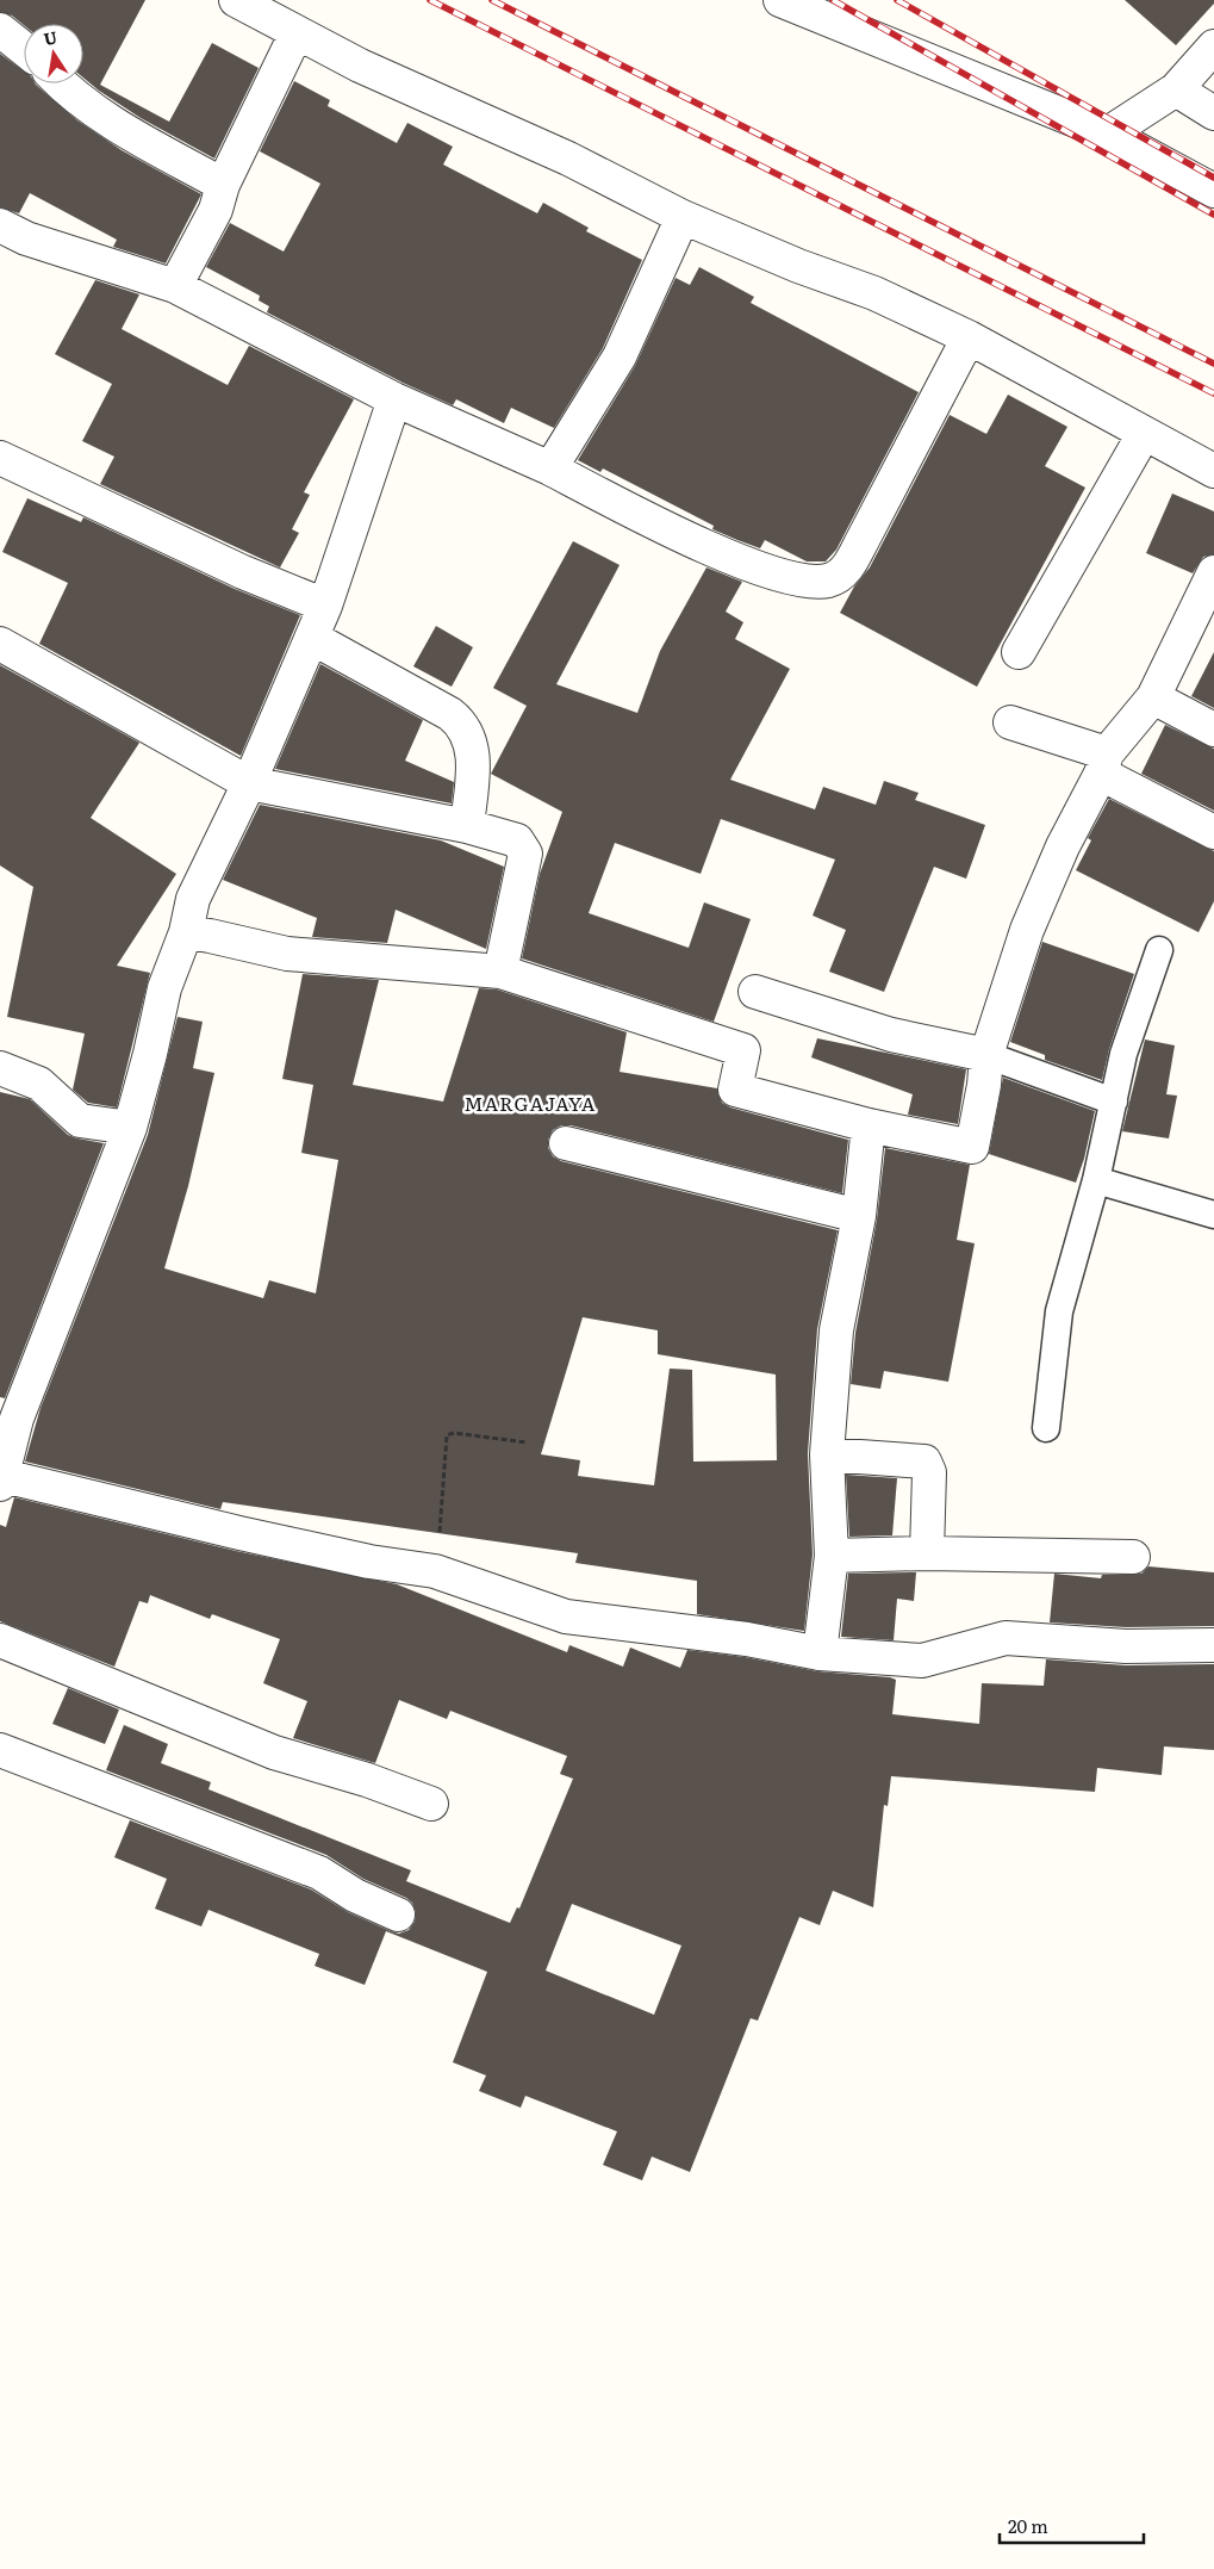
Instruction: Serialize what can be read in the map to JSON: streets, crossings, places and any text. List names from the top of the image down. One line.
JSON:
{"districts":["MARGAJAYA"],"scale_bar":"20 m","north":"top"}
